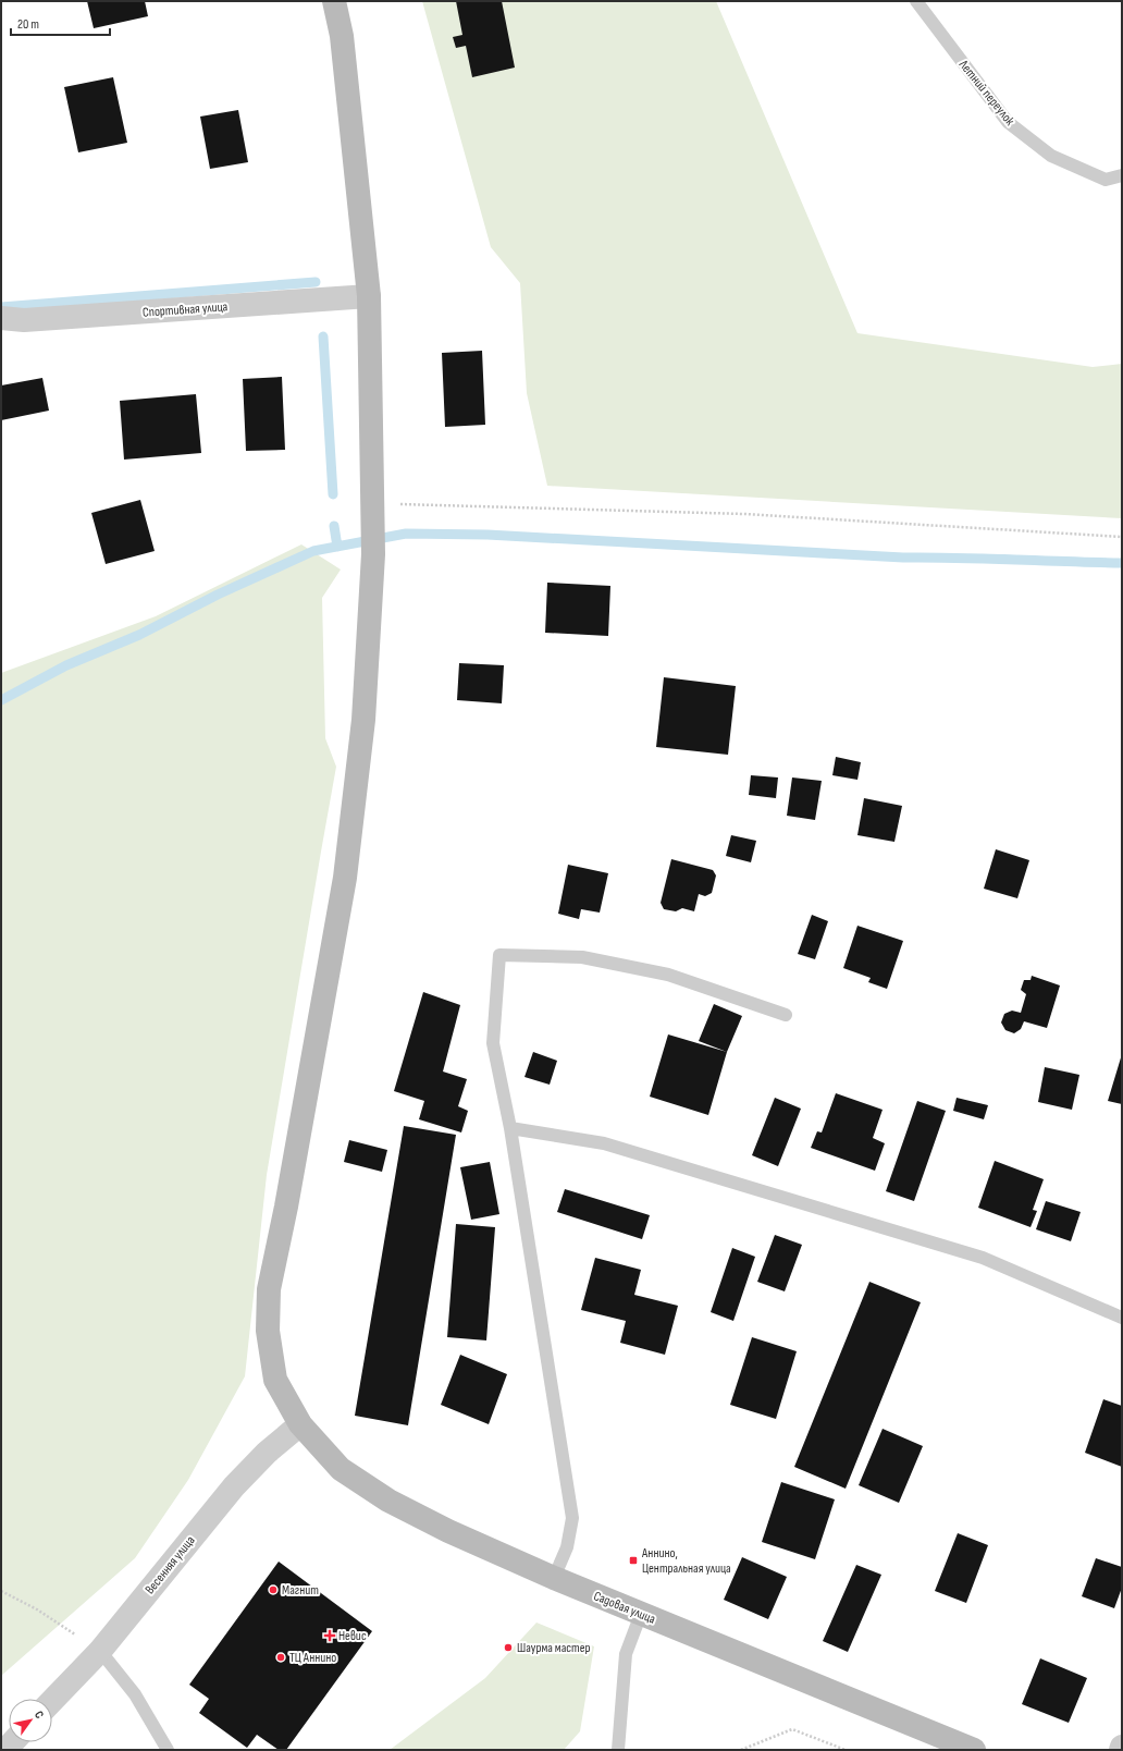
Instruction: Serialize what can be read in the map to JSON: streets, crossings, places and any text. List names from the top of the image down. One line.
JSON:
{"streets":{"main road":["Садовая улица"],"street":["Спортивная улица","Весенняя улица"],"lane":["Летний переулок"]},"crossings":[["Спортивная улица","Садовая улица"],["Весенняя улица","Садовая улица"]],"places":{"transit":["Аннино, Центральная улица"],"other":["Магнит","Шаурма мастер","ТЦ Аннино"],"health":["Невис"]},"scale_bar":"20 m","north":"top right"}
